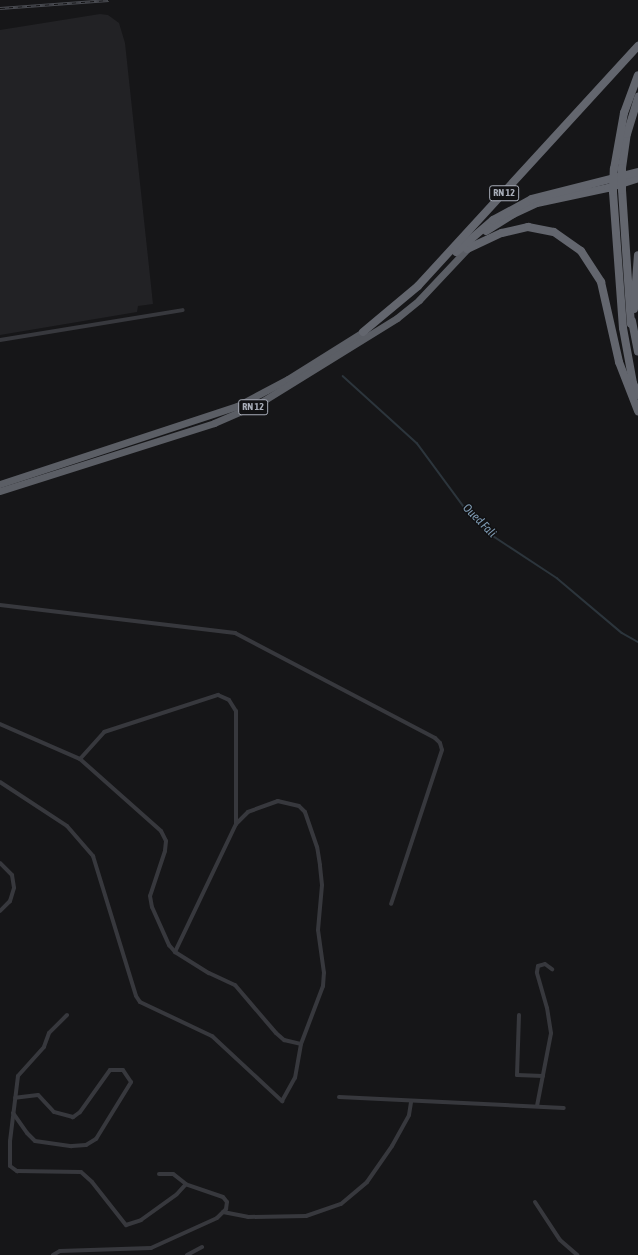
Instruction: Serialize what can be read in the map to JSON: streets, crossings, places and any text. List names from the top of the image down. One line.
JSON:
{"streets":{"highway":["RN 12"]},"water":["Oued Fali"]}
